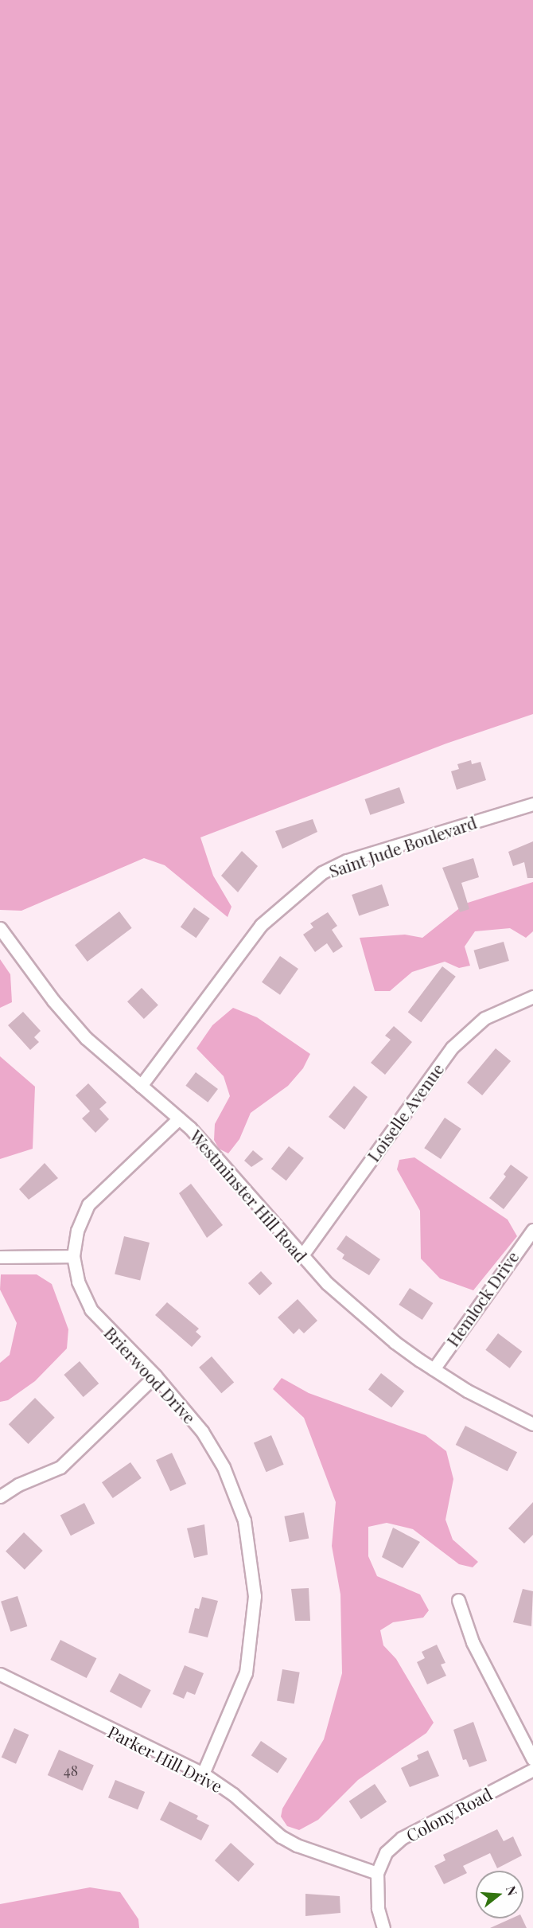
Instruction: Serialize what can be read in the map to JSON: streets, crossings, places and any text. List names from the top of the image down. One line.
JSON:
{"streets":{"street":["Saint Jude Boulevard","Loiselle Avenue","Westminster Hill Road","Hemlock Drive","Brierwood Drive","Parker Hill Drive","Colony Road"]},"crossings":[["Saint Jude Boulevard","Westminster Hill Road"],["Loiselle Avenue","Westminster Hill Road"],["Westminster Hill Road","Hemlock Drive"],["Westminster Hill Road","Brierwood Drive"],["Brierwood Drive","Parker Hill Drive"],["Parker Hill Drive","Colony Road"]],"house_numbers":["48"],"north":"right"}
